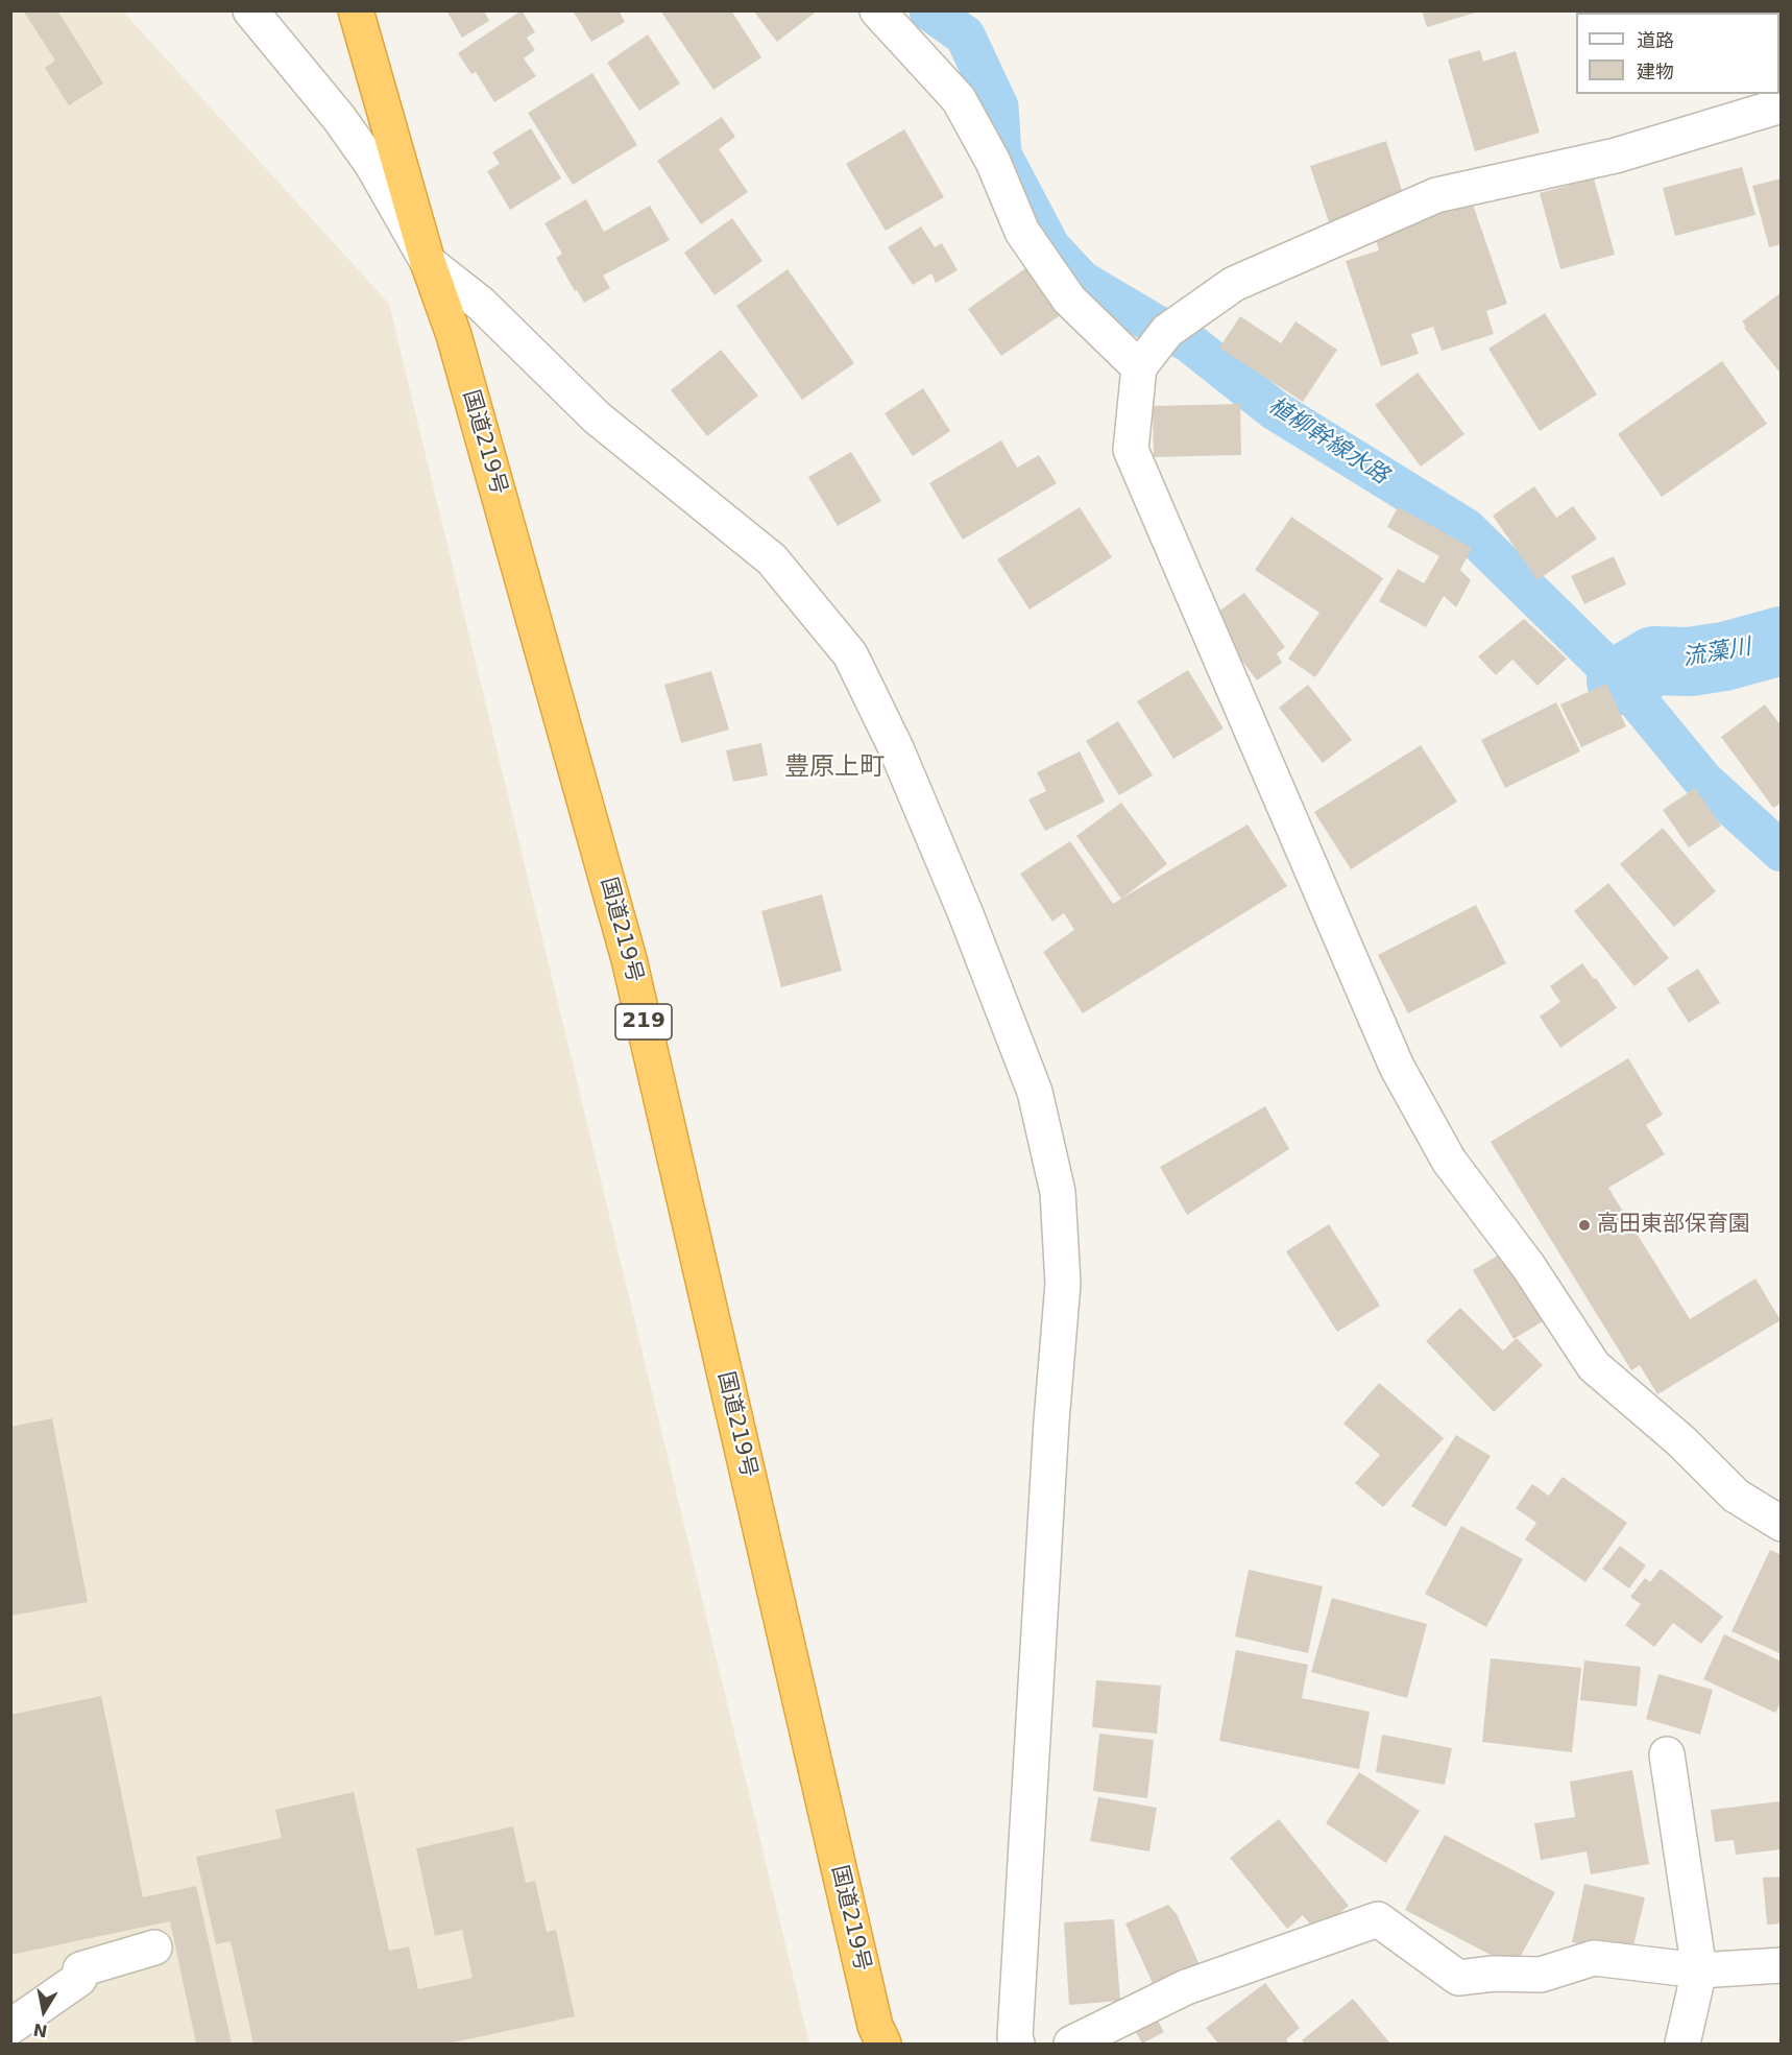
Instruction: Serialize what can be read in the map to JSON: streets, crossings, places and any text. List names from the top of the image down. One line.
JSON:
{"streets":{"highway":["国道219号","219"]},"districts":["豊原上町"],"water":["植柳幹線水路","流藻川"],"places":["高田東部保育園"],"legend":["道路","建物"],"north":"bottom"}
